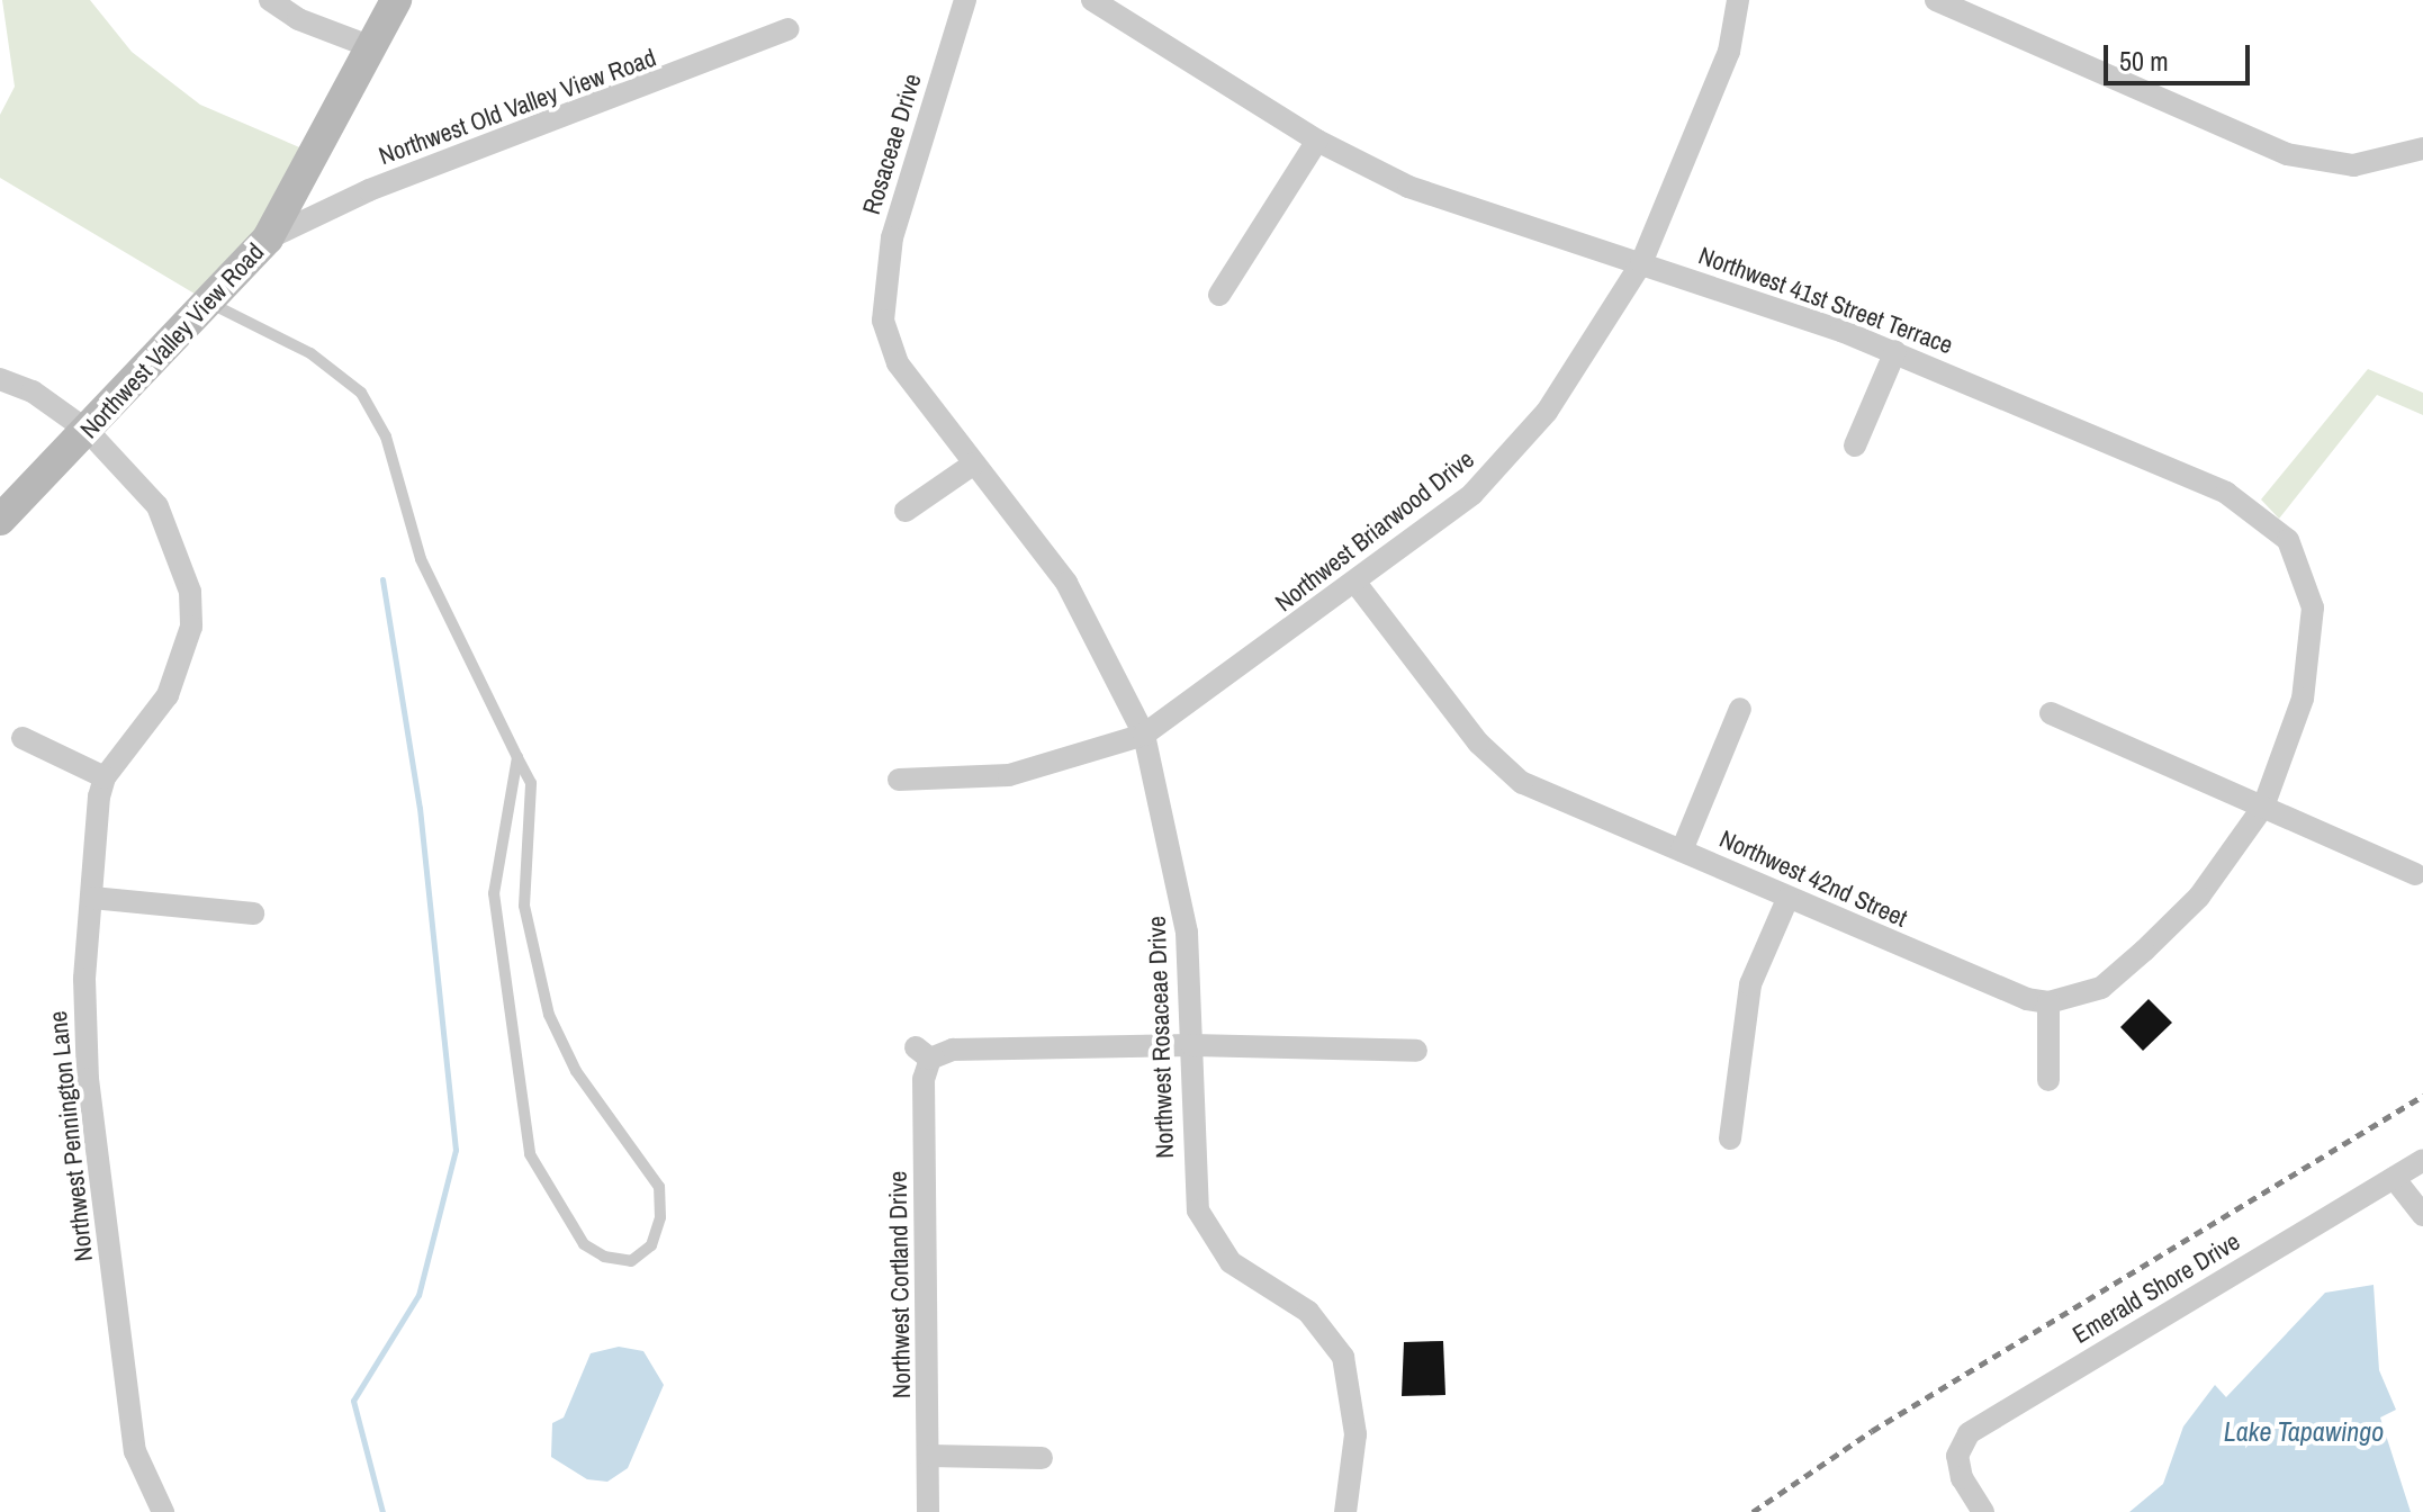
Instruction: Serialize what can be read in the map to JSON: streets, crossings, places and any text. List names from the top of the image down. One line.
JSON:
{"streets":{"street":["Northwest Old Valley View Road","Rosaceae Drive","Northwest 41st Street Terrace","Northwest Valley View Road","Northwest Briarwood Drive","Northwest 42nd Street","Northwest Rosaceae Drive","Northwest Pennington Lane","Northwest Cortland Drive","Emerald Shore Drive"]},"crossings":[["Northwest Old Valley View Road","Northwest Valley View Road"],["Rosaceae Drive","Northwest Rosaceae Drive"],["Northwest 41st Street Terrace","Northwest Briarwood Drive"],["Northwest Briarwood Drive","Northwest 42nd Street"],["Northwest Briarwood Drive","Northwest Rosaceae Drive"],["Northwest Rosaceae Drive","Northwest Cortland Drive"]],"water":["Lake Tapawingo"],"scale_bar":"50 m"}
